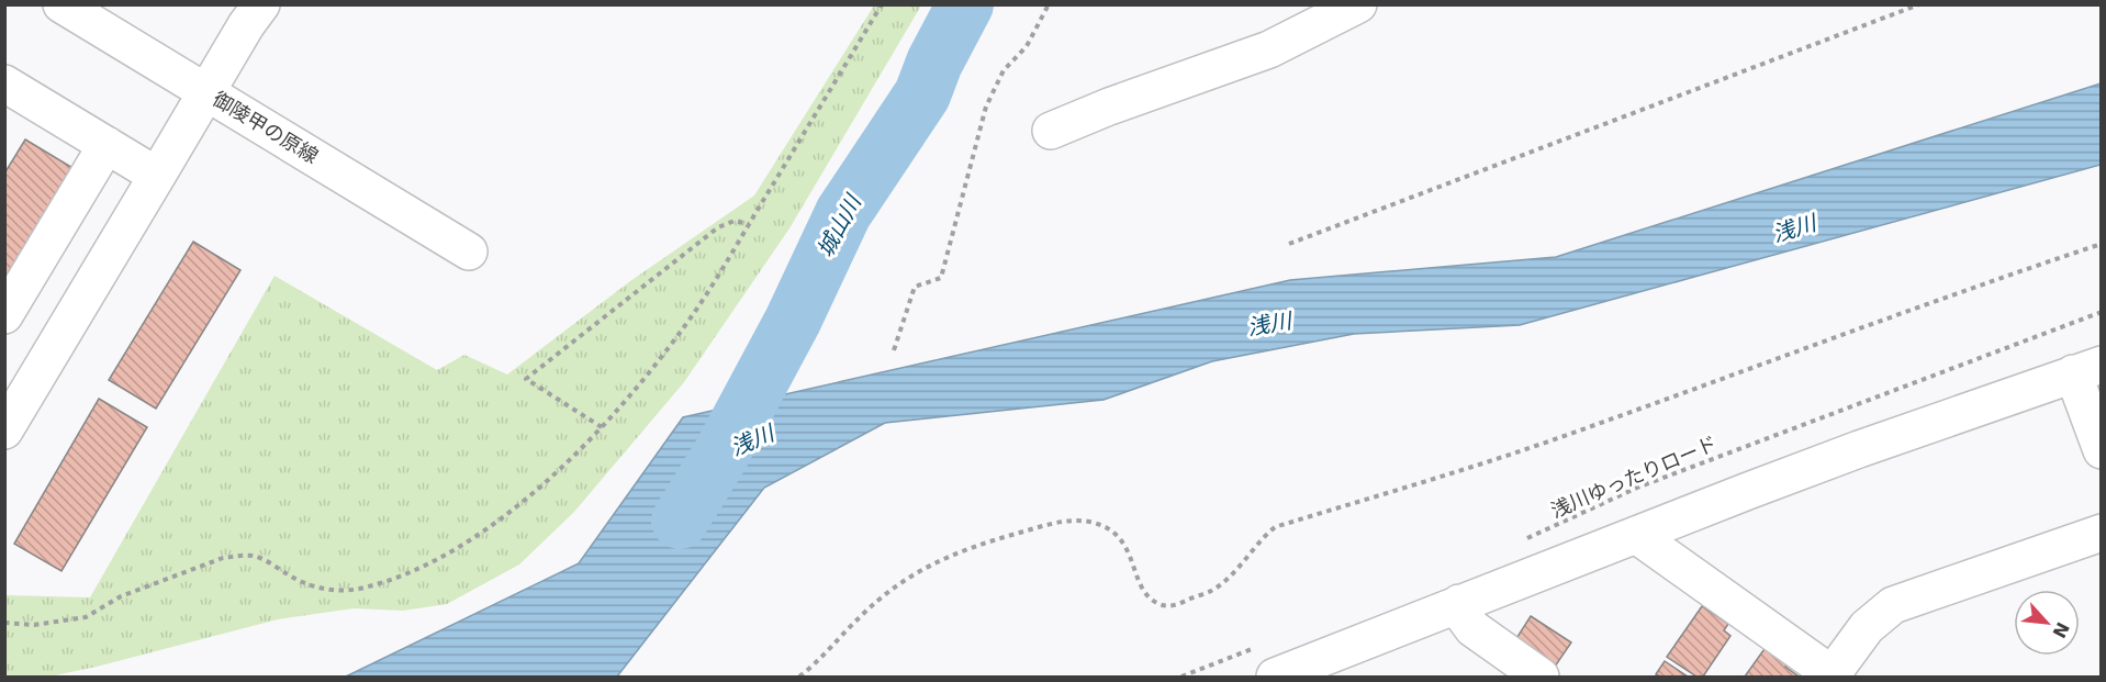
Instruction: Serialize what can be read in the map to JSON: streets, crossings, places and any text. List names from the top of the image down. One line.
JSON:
{"streets":{"street":["御陵甲の原線"],"path":["浅川ゆったりロード"]},"water":["城山川","浅川"],"north":"bottom right"}
